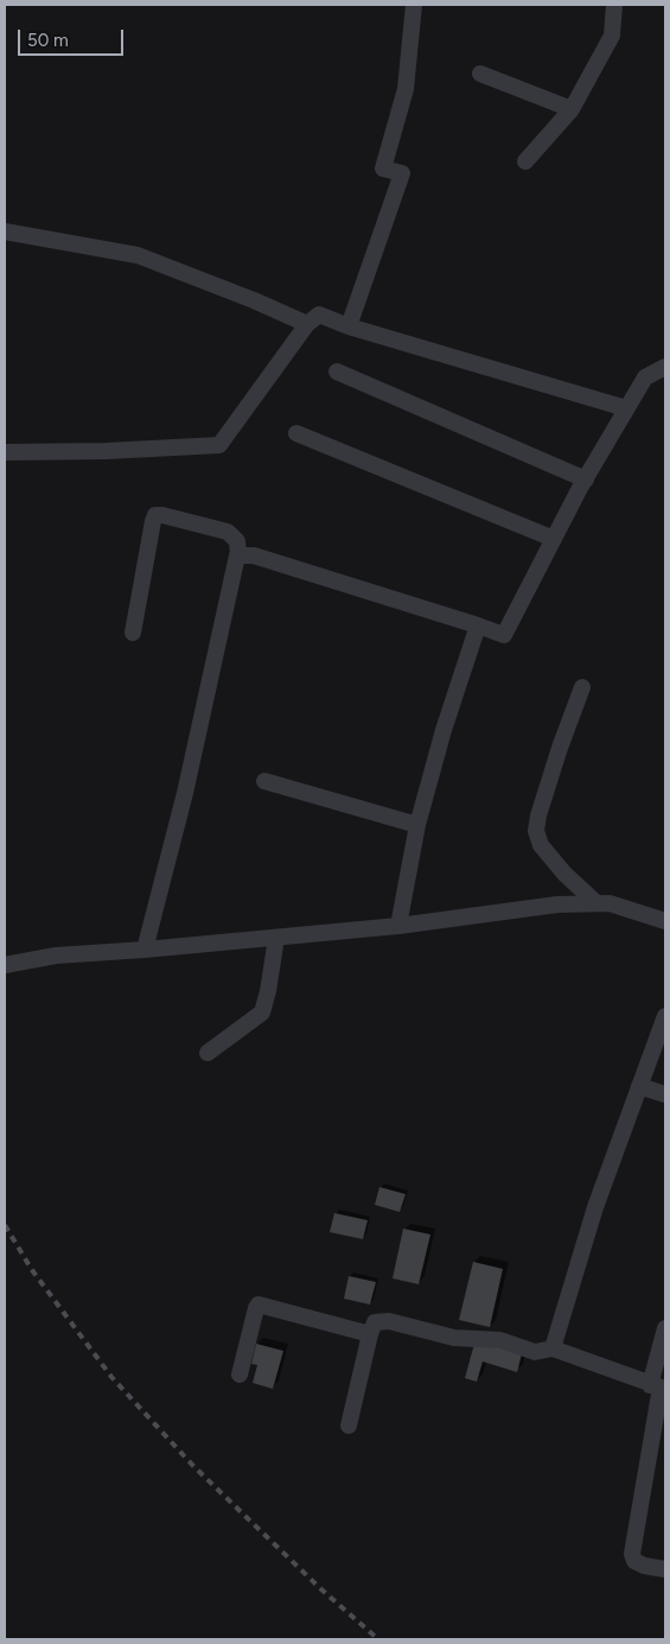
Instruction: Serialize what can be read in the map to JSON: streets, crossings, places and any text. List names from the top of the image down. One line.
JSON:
{"scale_bar":"50 m"}
